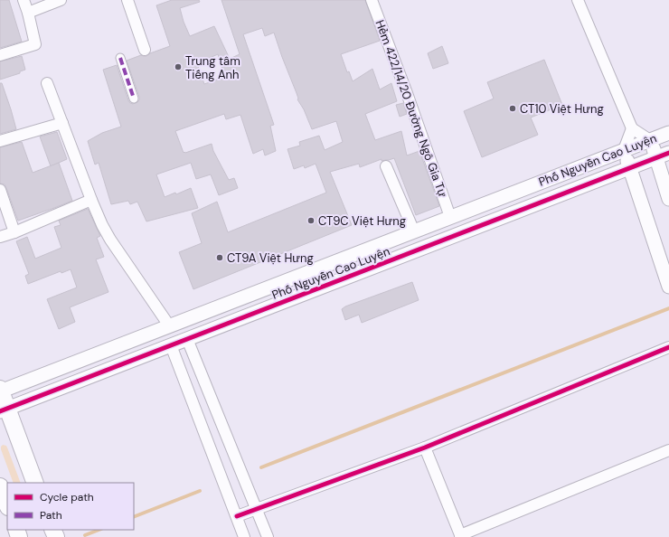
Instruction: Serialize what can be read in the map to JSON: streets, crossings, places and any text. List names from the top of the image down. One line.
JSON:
{"streets":{"street":["Hẻm 422/14/20 Đường Ngô Gia Tự","Phố Nguyễn Cao Luyện"]},"crossings":[["Hẻm 422/14/20 Đường Ngô Gia Tự","Phố Nguyễn Cao Luyện"]],"places":["Trung tâm Tiếng Anh","CT10 Việt Hưng","CT9C Việt Hưng","CT9A Việt Hưng"],"legend":["Cycle path","Path"]}
